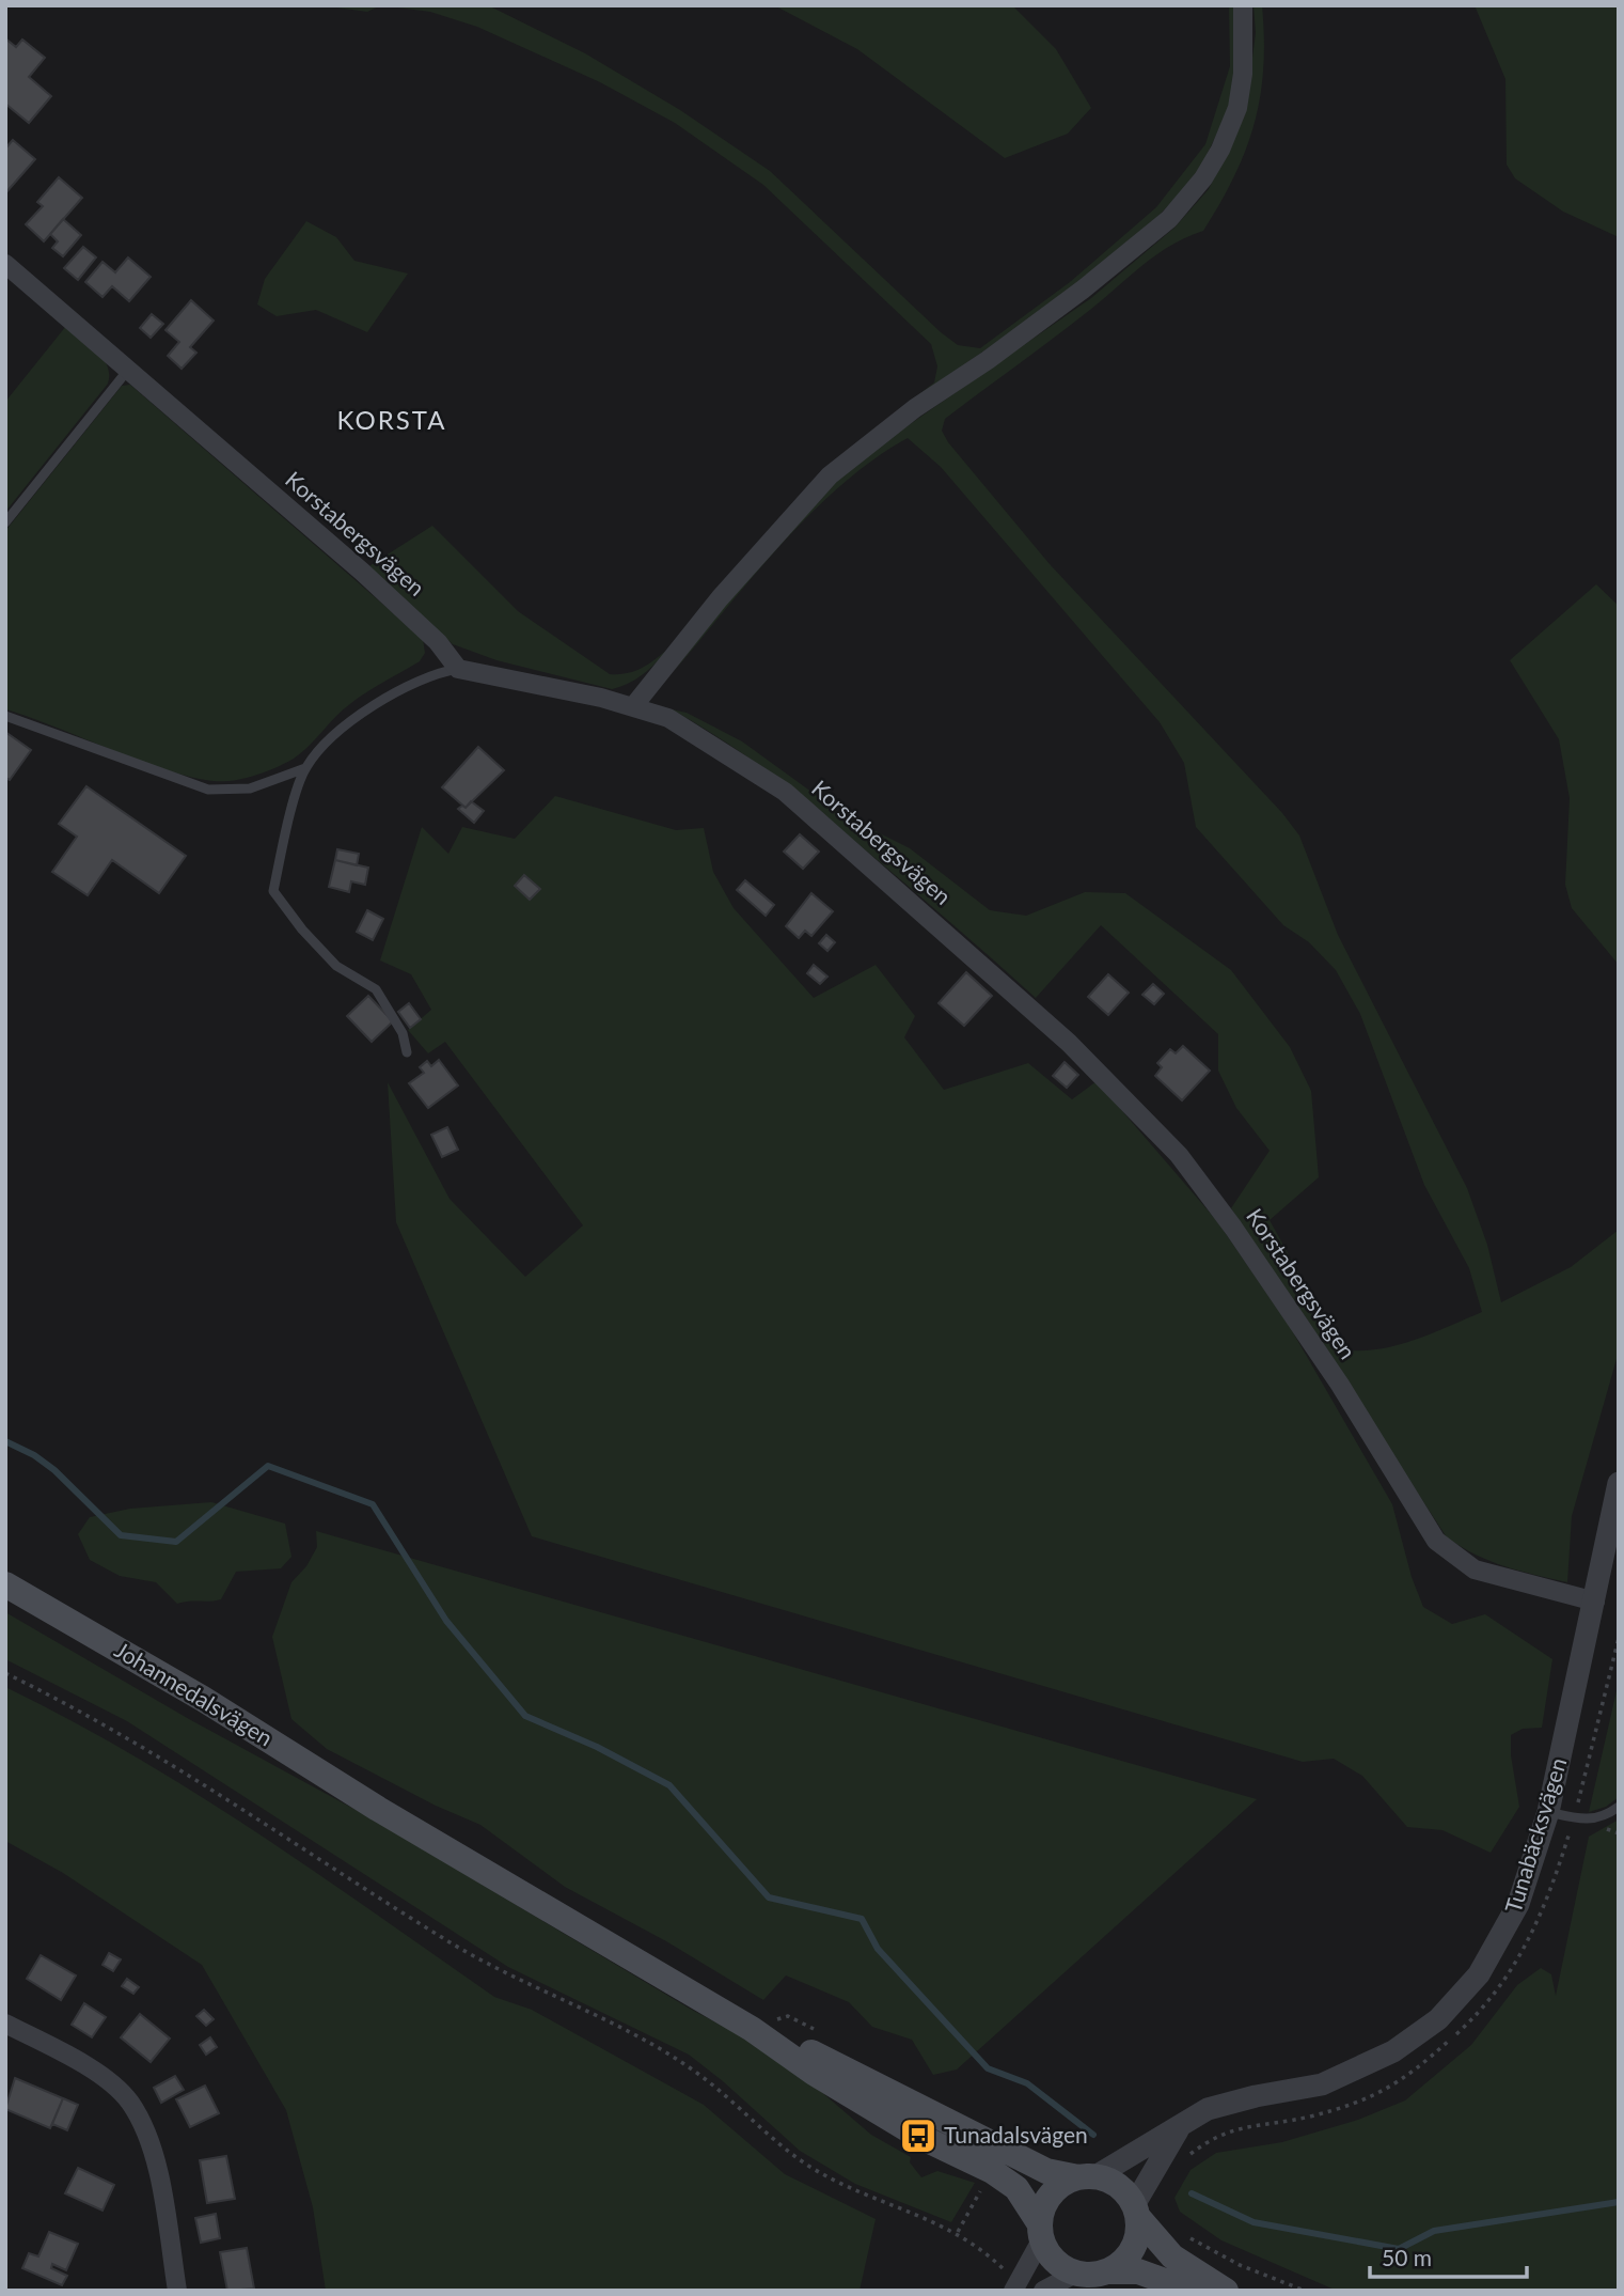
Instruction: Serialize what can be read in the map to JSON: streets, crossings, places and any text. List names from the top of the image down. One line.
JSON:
{"streets":{"main road":["Johannedalsvägen"],"street":["Korstabergsvägen","Tunabäcksvägen"]},"crossings":[["Korstabergsvägen","Tunabäcksvägen"],["Johannedalsvägen","Tunabäcksvägen"]],"districts":["KORSTA"],"places":{"bus stop":["Tunadalsvägen"]},"scale_bar":"50 m"}
